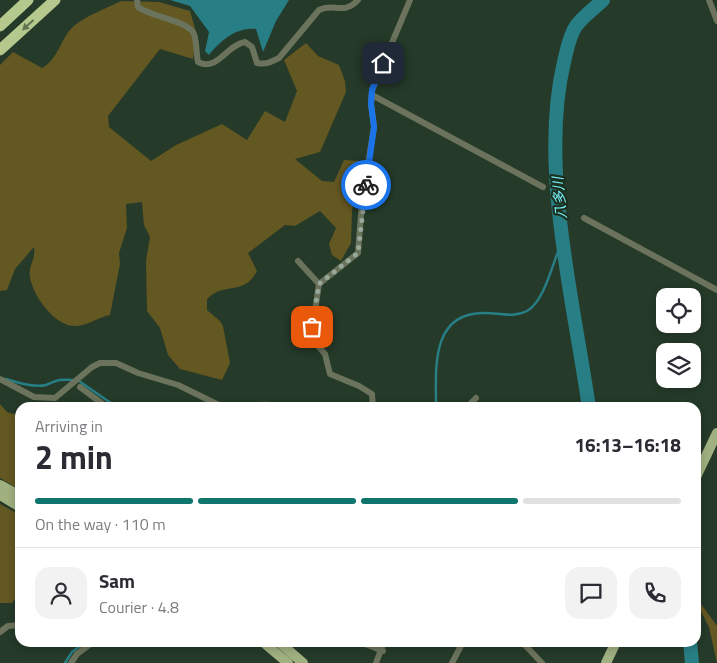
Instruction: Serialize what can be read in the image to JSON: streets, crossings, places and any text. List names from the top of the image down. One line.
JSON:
{"water":["八多川"],"page":{"heading":["2 min","Arriving in","16:13–16:18"],"panel":["Sam","Courier · 4.8"],"bar":"On the way · 110 m"}}
